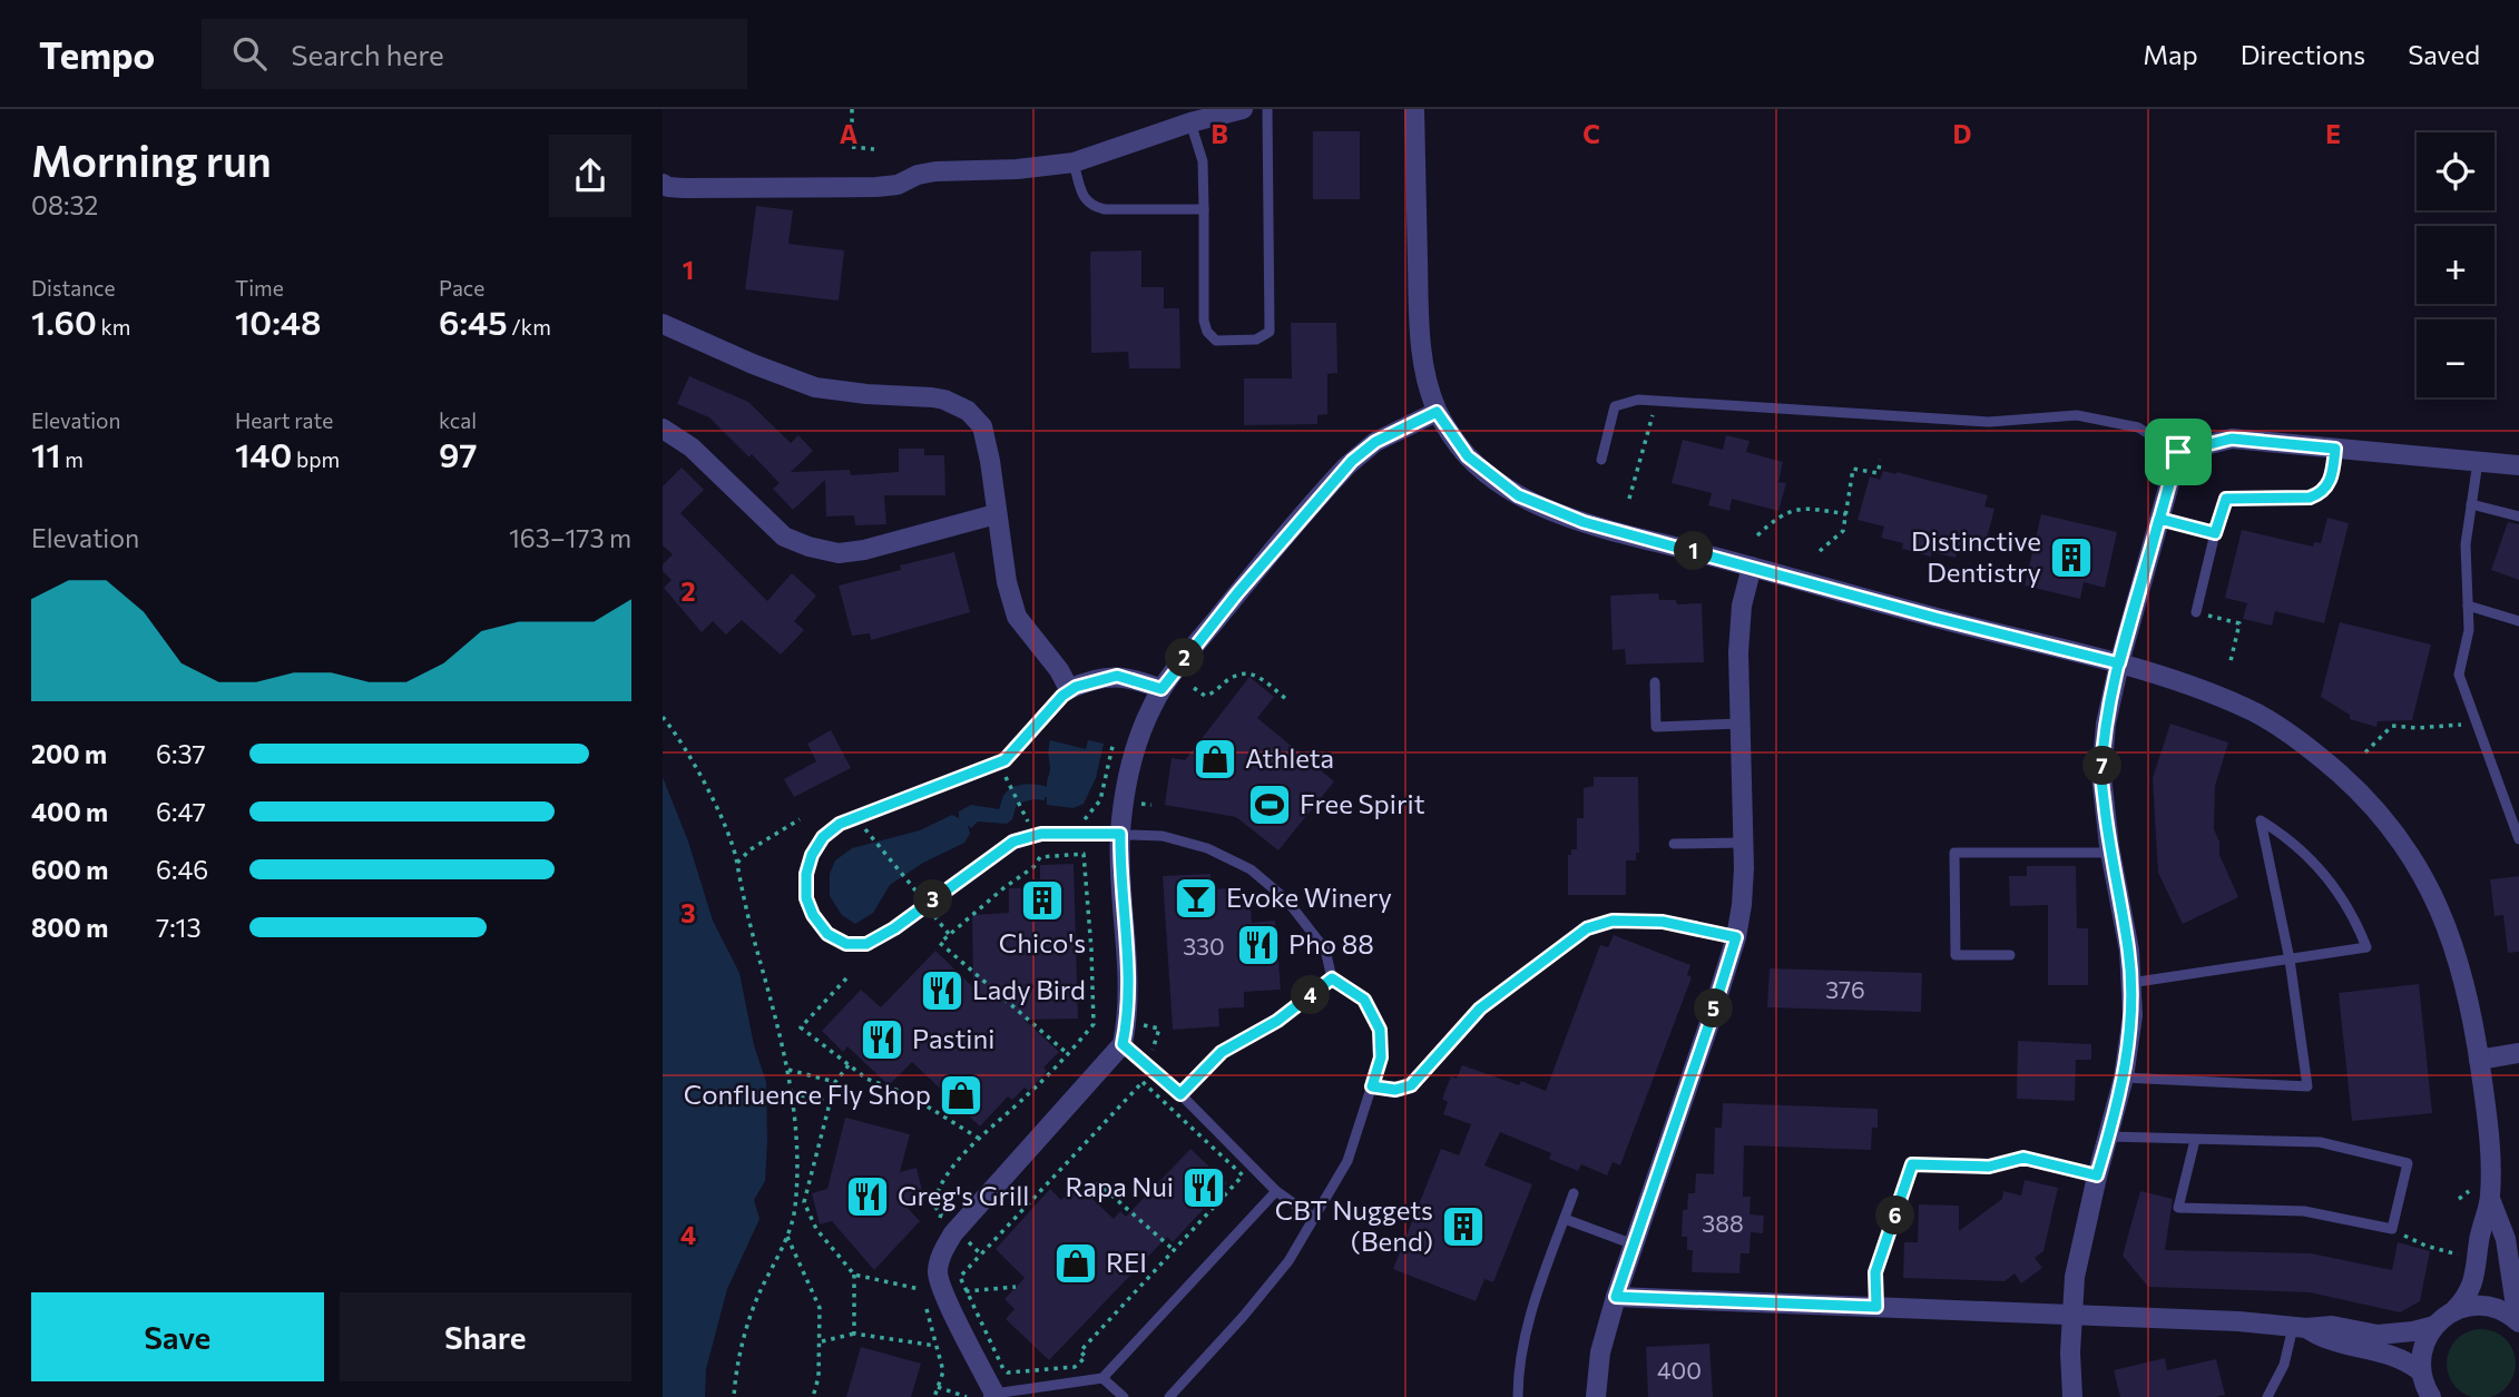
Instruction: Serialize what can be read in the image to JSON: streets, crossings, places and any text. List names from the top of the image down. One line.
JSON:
{"places":{"building":["Distinctive Dentistry","Chico's","CBT Nuggets (Bend)"],"shop":["Athleta","Confluence Fly Shop","REI"],"sports":["Free Spirit"],"bar":["Evoke Winery"],"restaurant":["Pho 88","Lady Bird","Pastini","Rapa Nui","Greg's Grill"]},"house_numbers":["330","376","388","400"],"page":{"header":"Tempo","search":"Search here","nav":["Map","Directions","Saved"],"heading":["Morning run","08:32"],"map_buttons":["+","−"],"stats":[["Distance","1.60 km"],["Time","10:48"],["Pace","6:45 /km"],["Elevation","11 m"],["Heart rate","140 bpm"],["kcal","97"]],"chart":["Elevation","163–173 m"],"pins":["1","2","7","3","4","5","6"],"list":[{"name":"200 m","note":"6:37"},{"name":"400 m","note":"6:47"},{"name":"600 m","note":"6:46"},{"name":"800 m","note":"7:13"}],"buttons":["Save","Share"]},"grid":{"columns":["A","B","C","D","E"],"rows":["1","2","3","4"]}}
